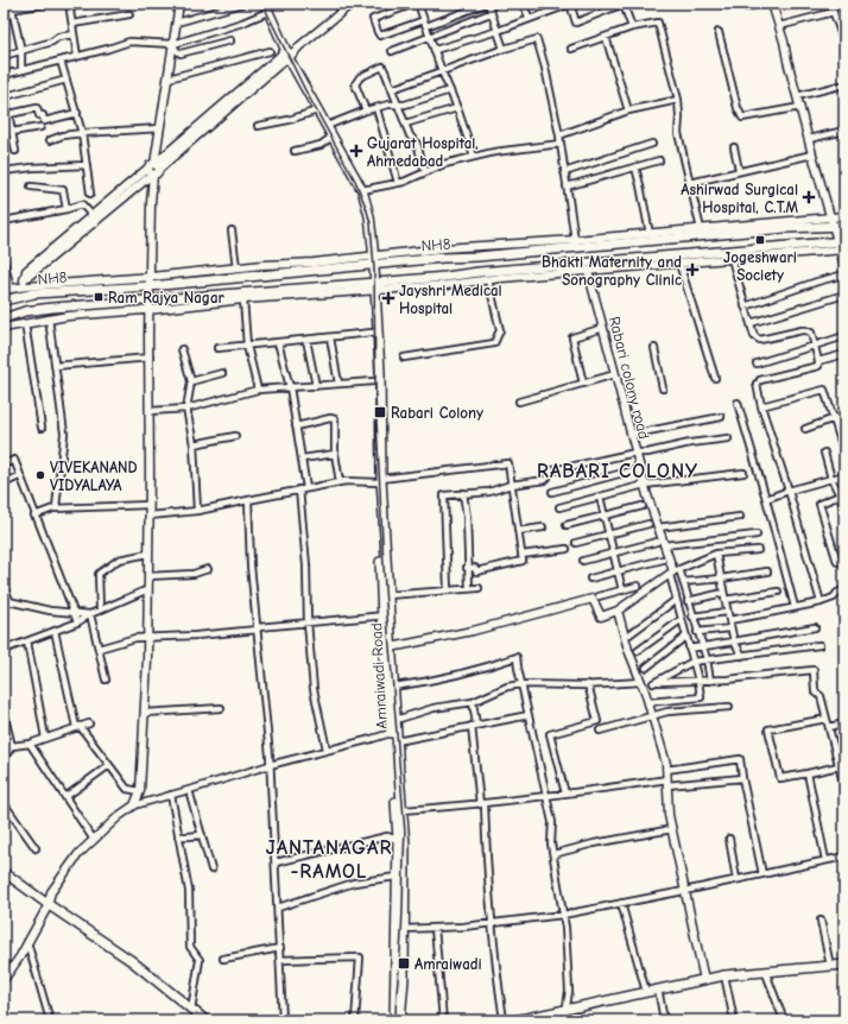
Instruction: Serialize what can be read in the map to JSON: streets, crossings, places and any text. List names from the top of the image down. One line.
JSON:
{"streets":{"main road":["NH8","Amraiwadi Road"],"street":["Rabari colony road"]},"districts":["RABARI COLONY","JANTANAGAR -RAMOL"],"places":{"health":["Gujarat Hospital, Ahmedabad","Ashirwad Surgical Hospital, C.T.M","Bhakti Maternity and Sonography Clinic","Jayshri Medical Hospital"],"transit":["Jogeshwari Society","Ram Rajya Nagar","Rabari Colony","Amraiwadi"],"other":["VIVEKANAND VIDYALAYA"]}}
